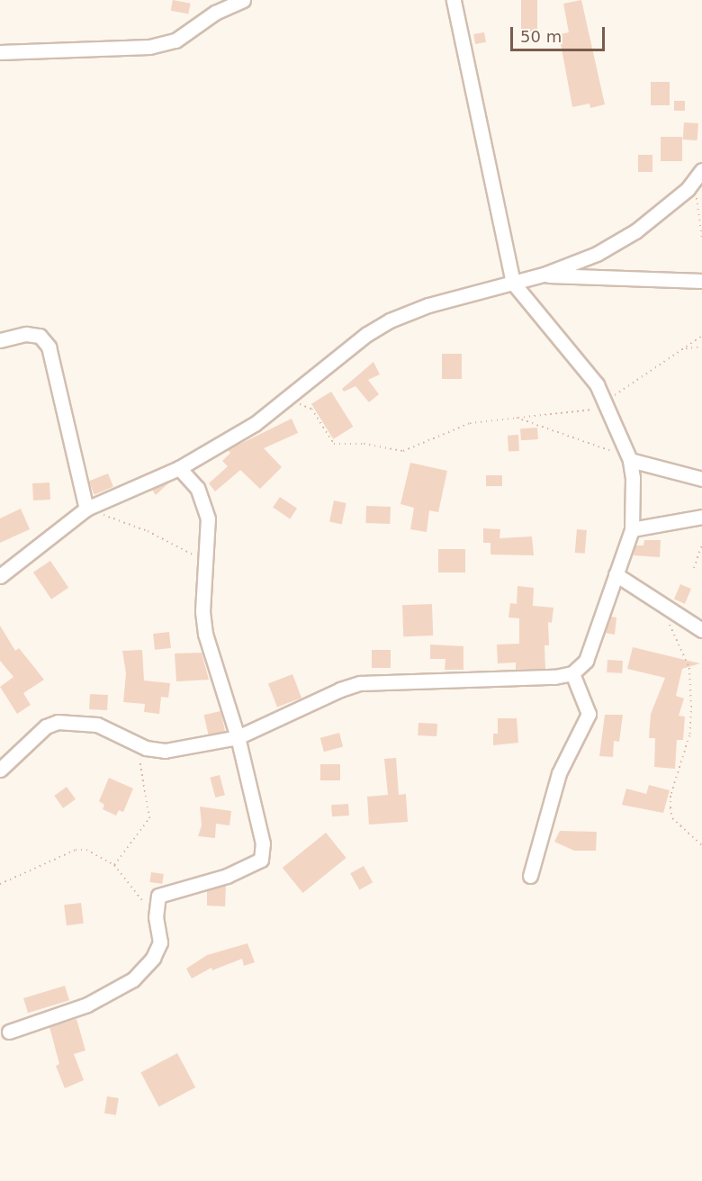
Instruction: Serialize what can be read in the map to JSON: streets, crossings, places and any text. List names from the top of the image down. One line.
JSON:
{"scale_bar":"50 m"}
